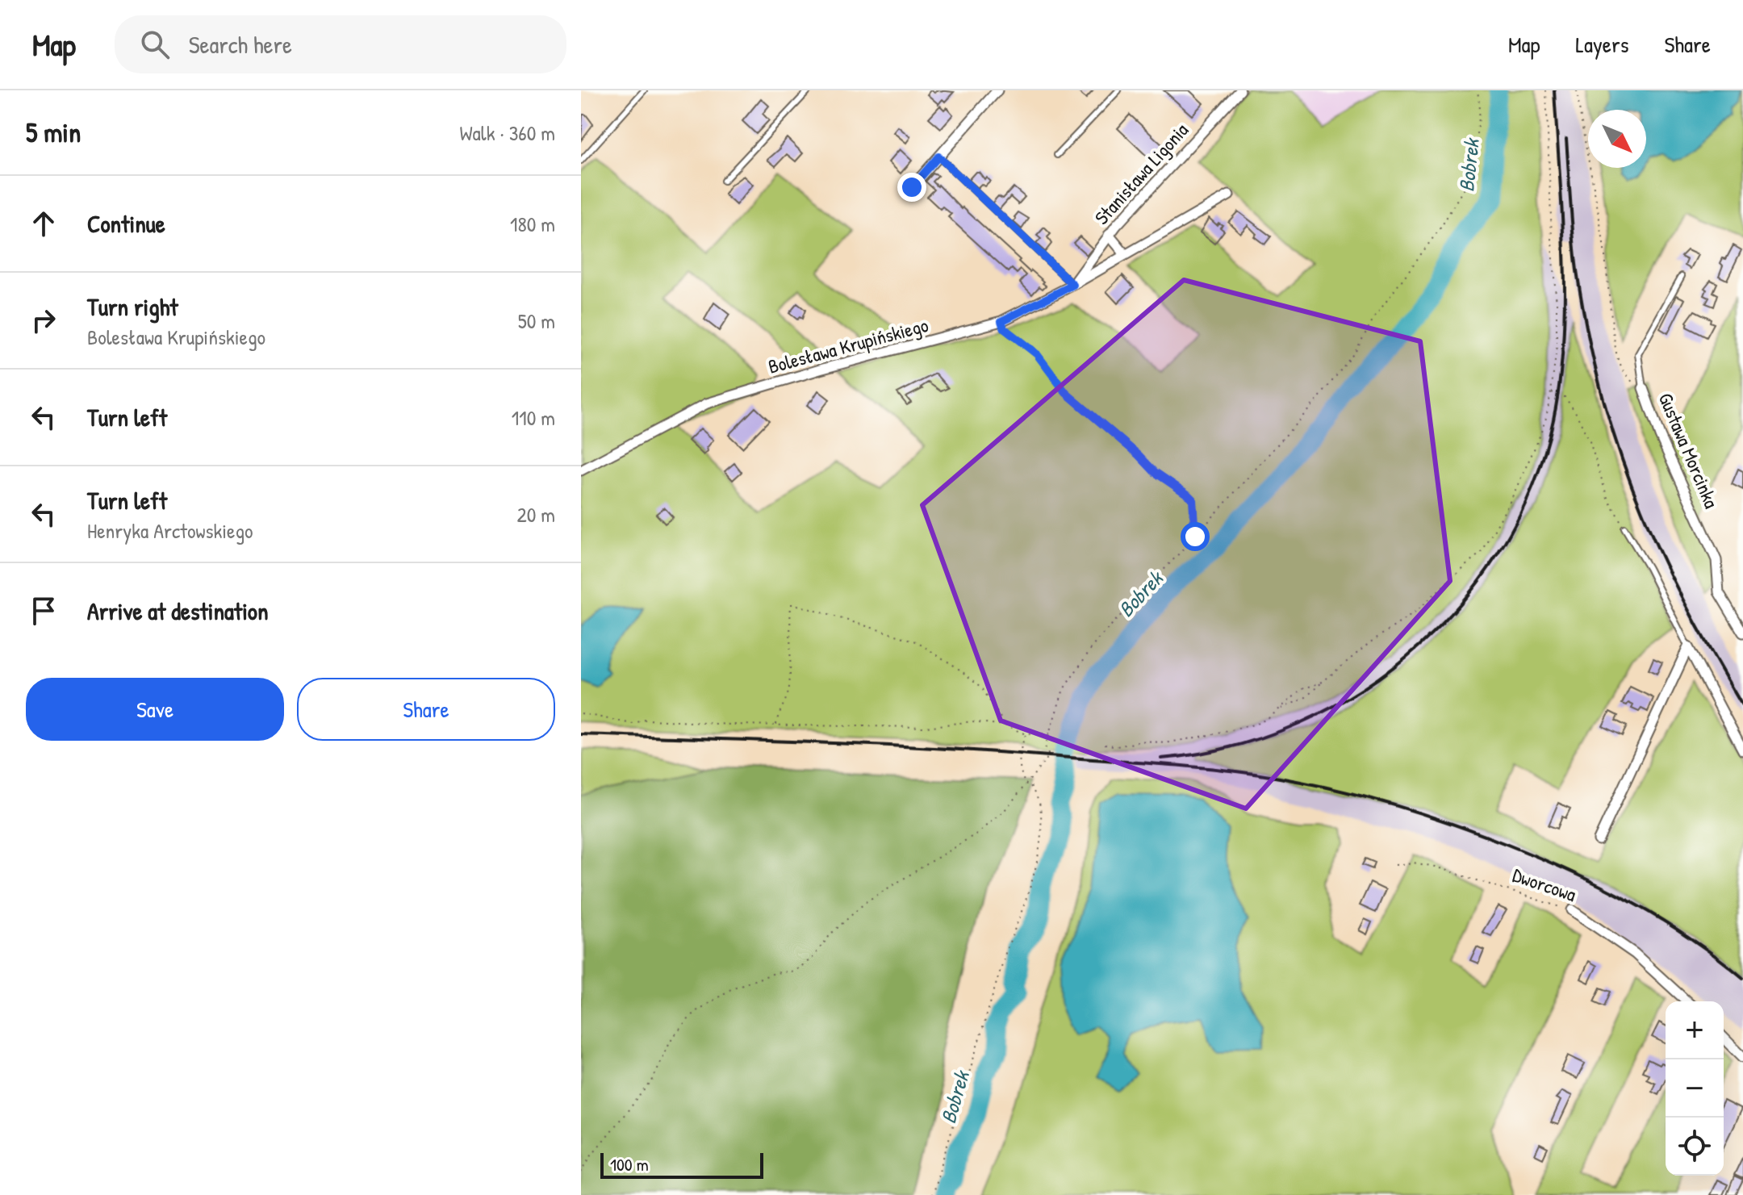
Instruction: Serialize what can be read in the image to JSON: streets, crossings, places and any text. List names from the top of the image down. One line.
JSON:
{"streets":{"street":["Stanisława Ligonia","Bolesława Krupińskiego","Gustawa Morcinka","Dworcowa"]},"crossings":[["Stanisława Ligonia","Bolesława Krupińskiego"]],"water":["Bobrek"],"scale_bar":"100 m","north":"bottom right","page":{"header":"Map","search":"Search here","nav":["Map","Layers","Share"],"heading":["5 min","Walk · 360 m"],"list":[["Continue","180 m"],["Turn right","Bolesława Krupińskiego","50 m"],["Turn left","110 m"],["Turn left","Henryka Arctowskiego","20 m"],"Arrive at destination"],"buttons":["Save","Share"],"map_buttons":["+","−"],"scale":"100 m"}}
